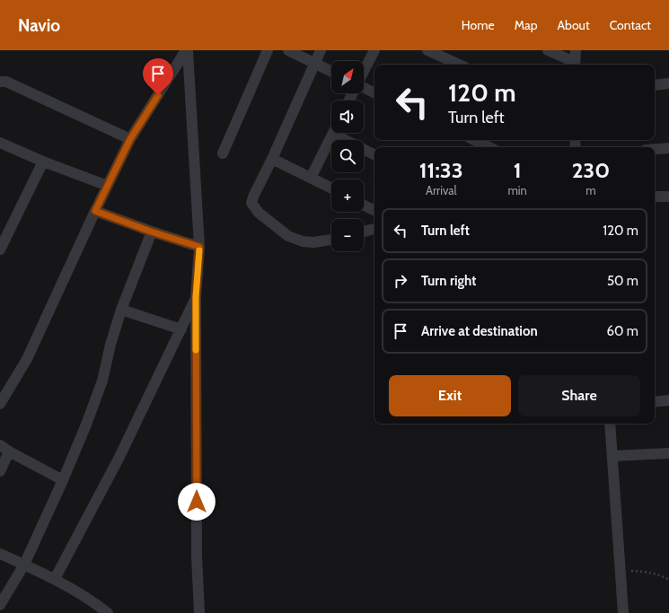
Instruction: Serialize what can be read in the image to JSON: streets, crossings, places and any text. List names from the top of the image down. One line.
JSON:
{"north":"top right","page":{"header":"Navio","nav":["Home","Map","About","Contact"],"map_buttons":["+","−"],"turn":["120 m","Turn left"],"eta":["11:33","Arrival","1","min","230","m"],"list":[{"name":"Turn left","value":"120 m"},{"name":"Turn right","value":"50 m"},{"name":"Arrive at destination","value":"60 m"}],"buttons":["Exit","Share"]}}
